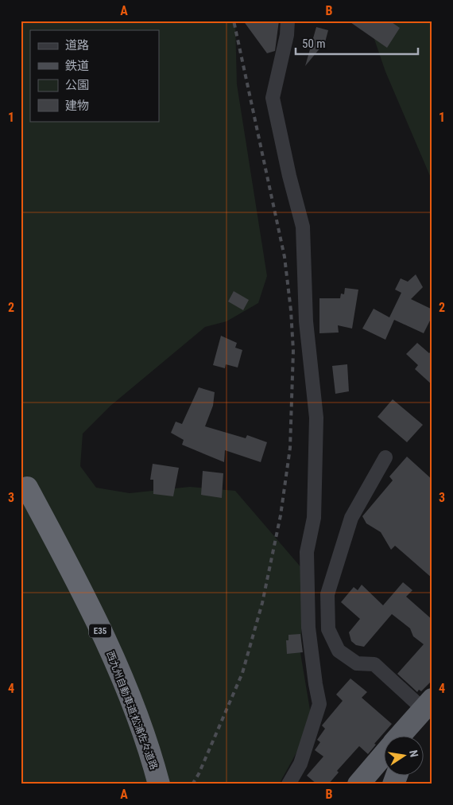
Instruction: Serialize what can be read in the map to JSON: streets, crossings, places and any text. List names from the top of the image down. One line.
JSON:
{"streets":{"highway":["E35","西九州自動車道;松浦佐々道路"]},"legend":["道路","鉄道","公園","建物"],"scale_bar":"50 m","north":"right","grid":{"columns":["A","B"],"rows":["1","2","3","4"]}}
